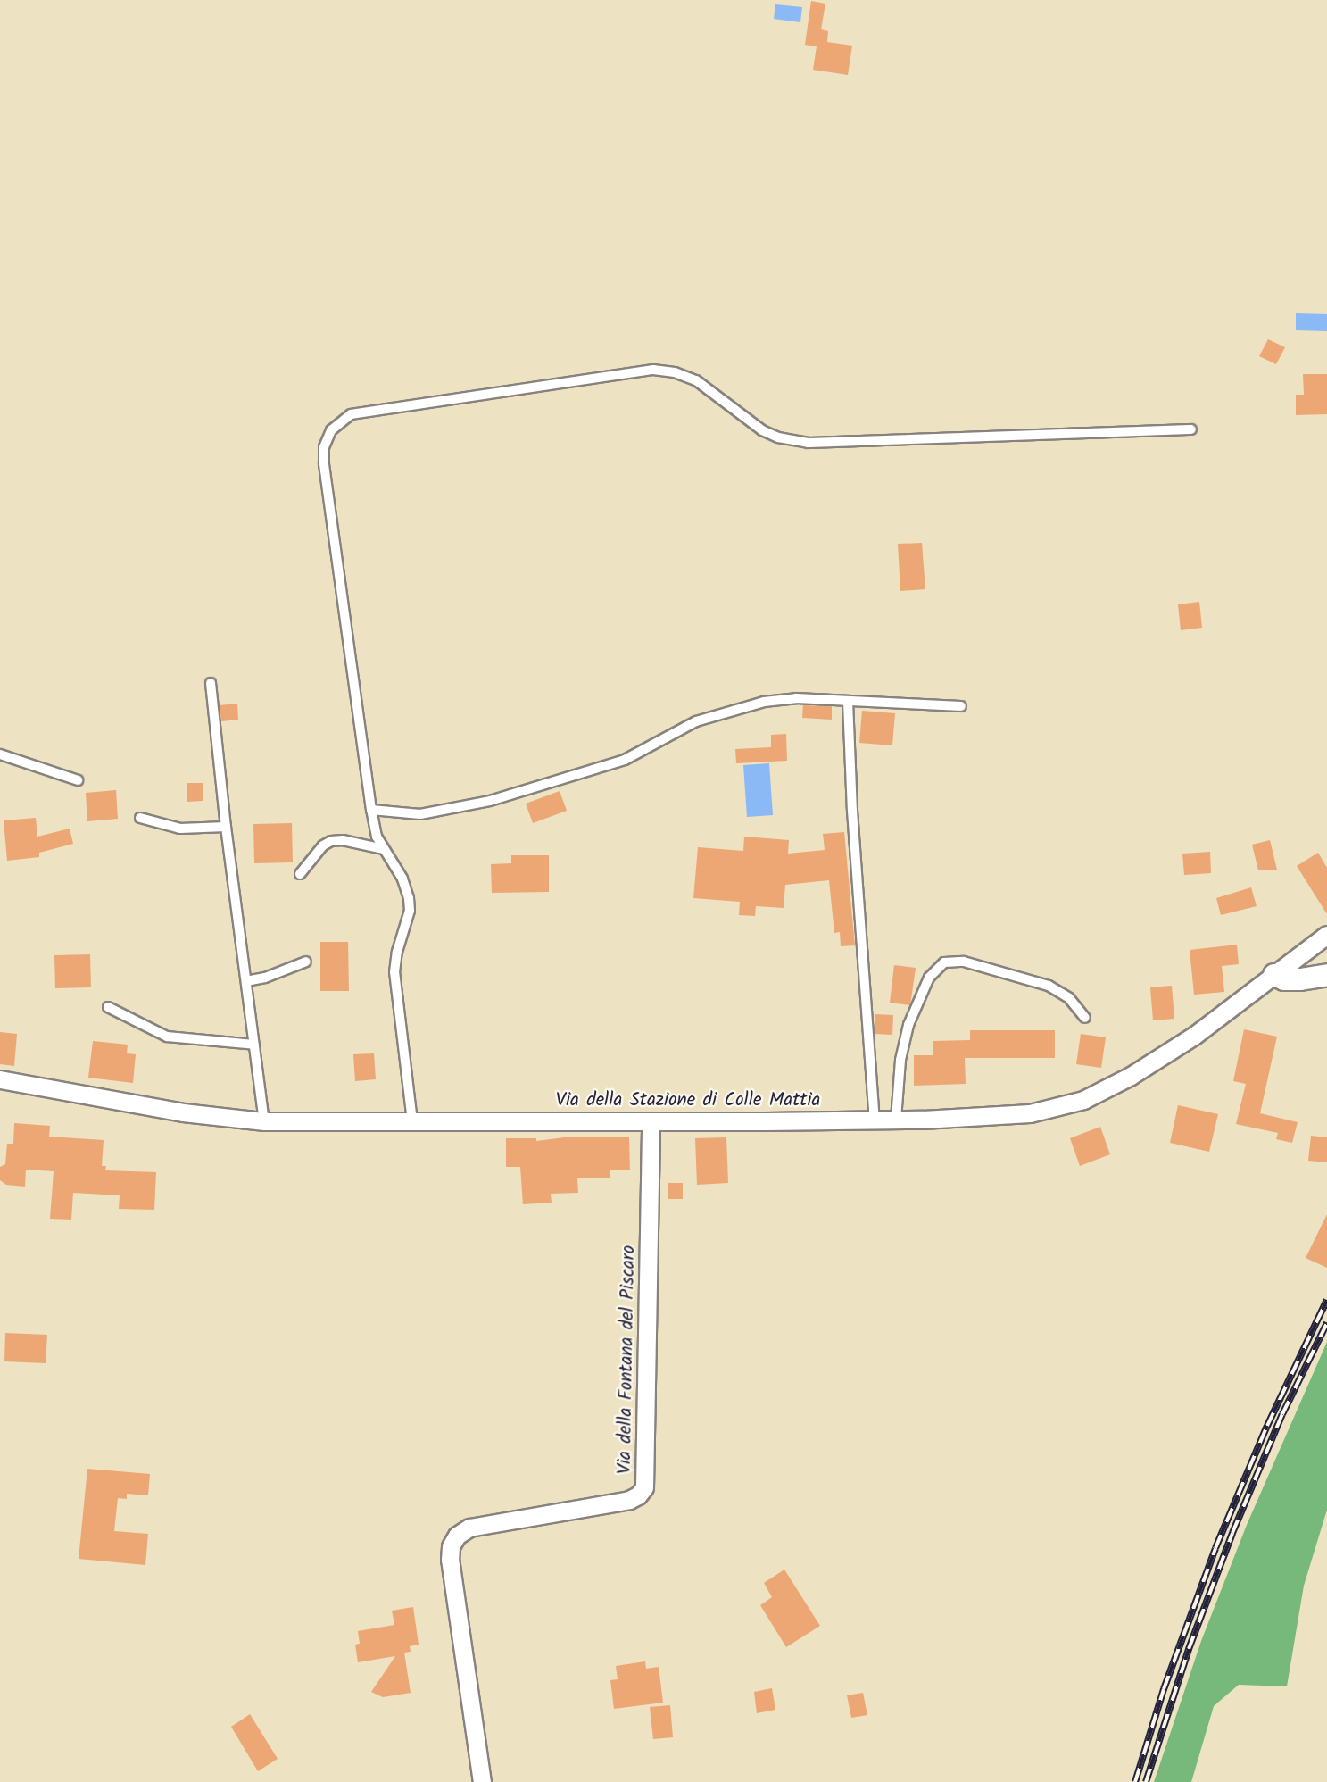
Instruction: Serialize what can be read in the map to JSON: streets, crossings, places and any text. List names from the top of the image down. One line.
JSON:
{"streets":{"street":["Via della Stazione di Colle Mattia","Via della Fontana del Piscaro"]},"crossings":[["Via della Stazione di Colle Mattia","Via della Fontana del Piscaro"]]}
